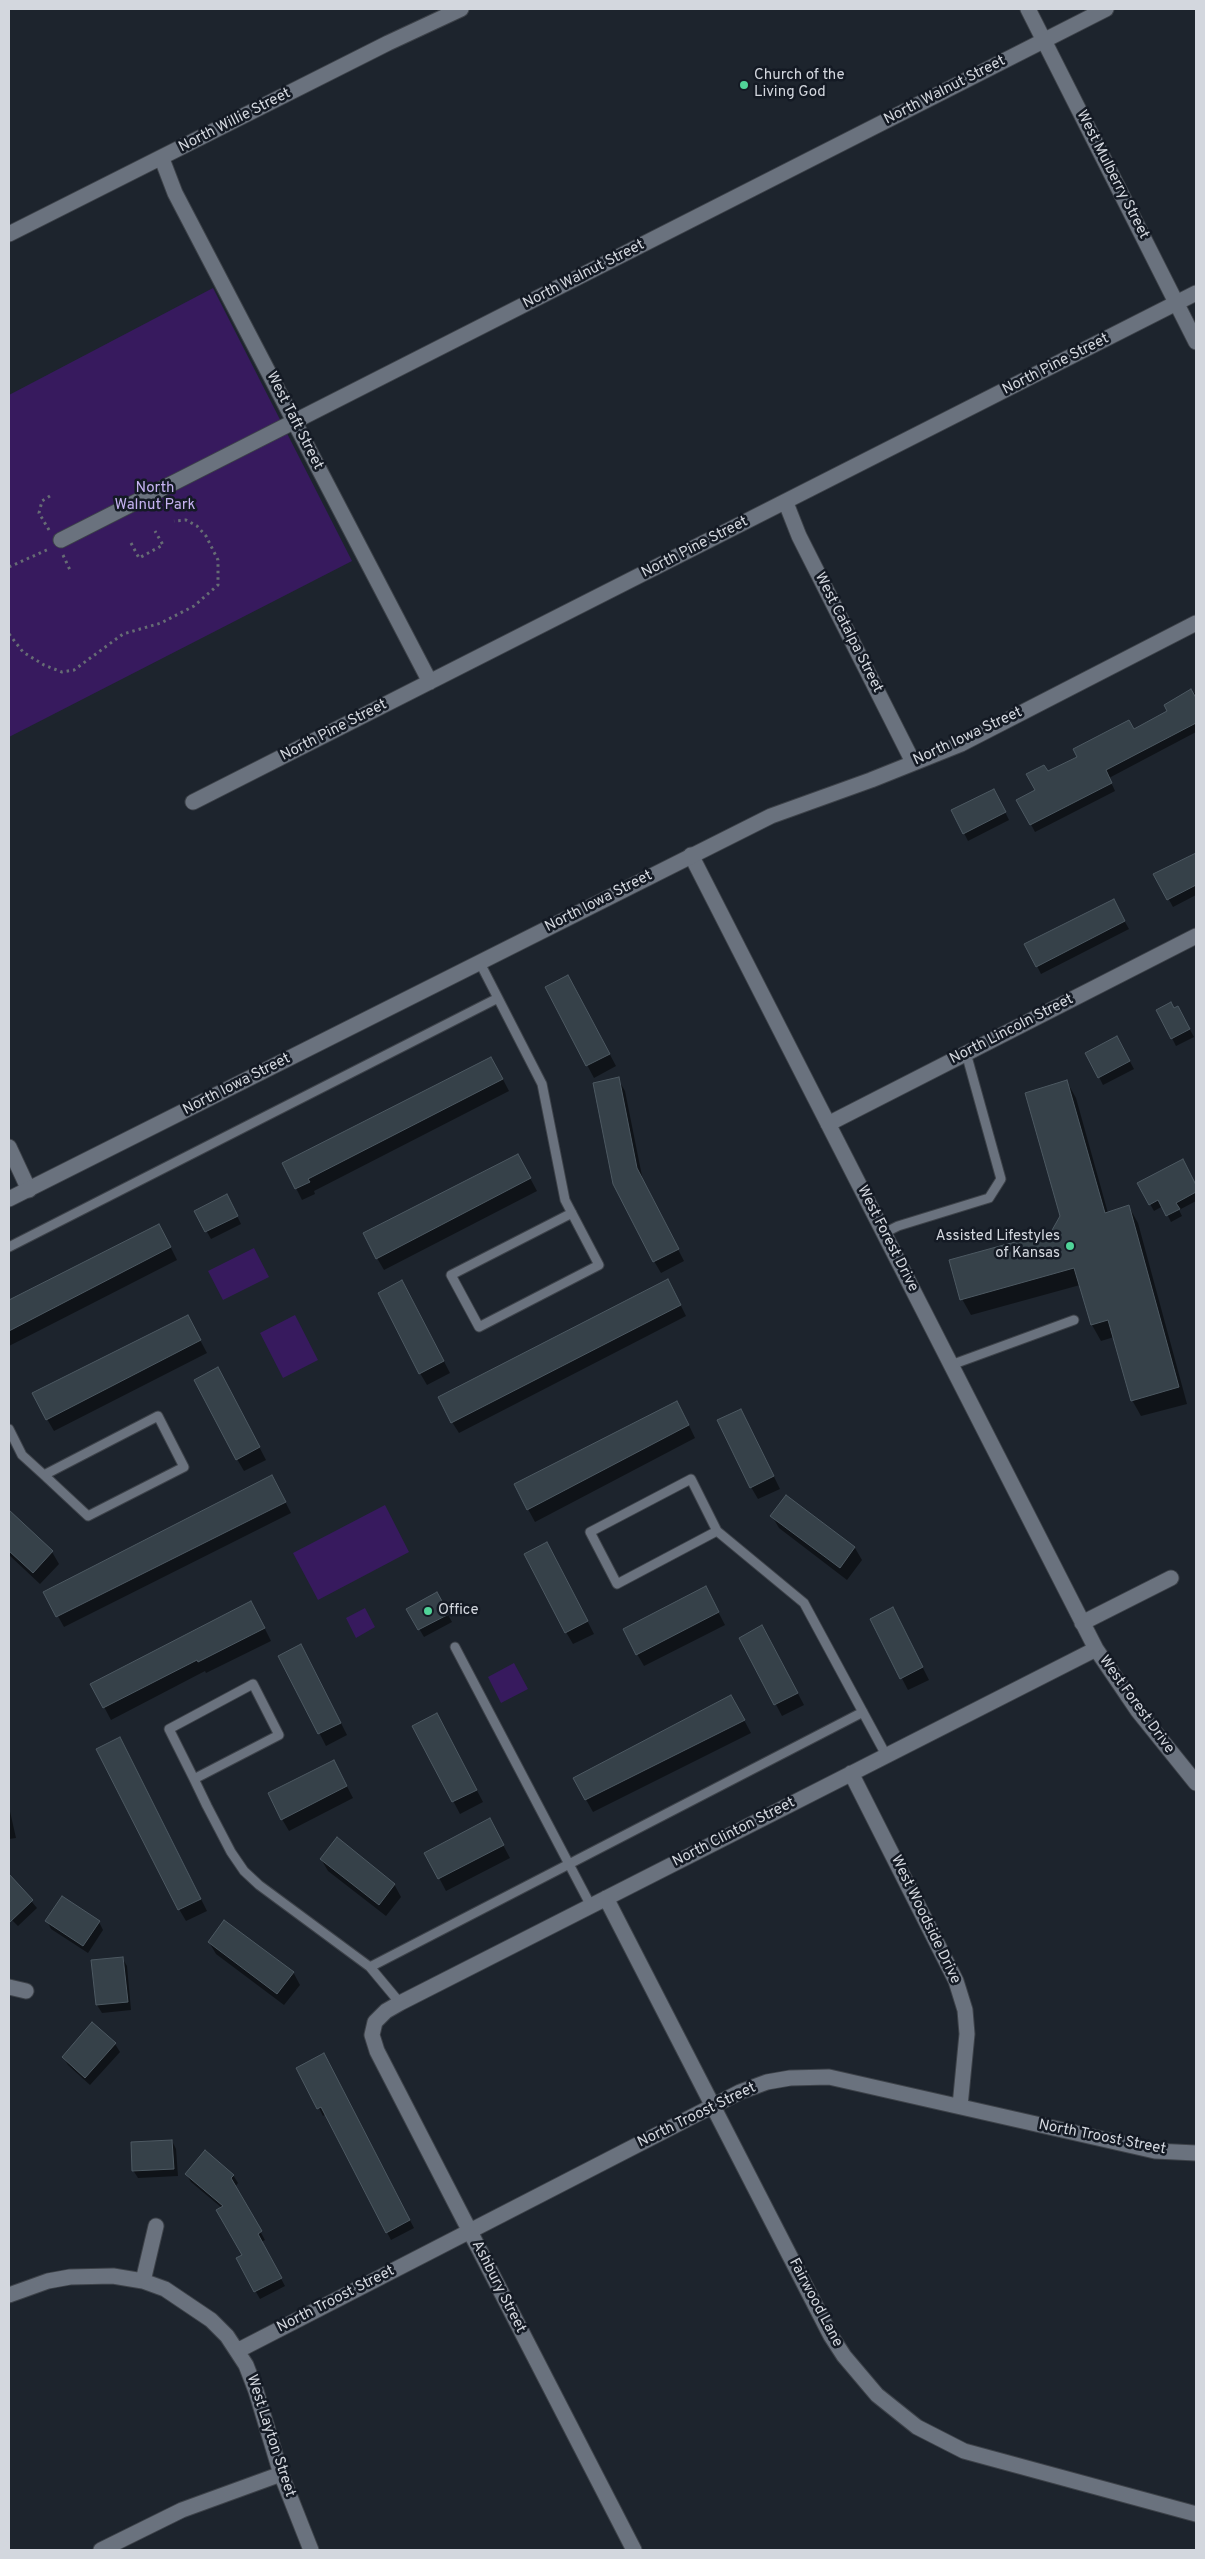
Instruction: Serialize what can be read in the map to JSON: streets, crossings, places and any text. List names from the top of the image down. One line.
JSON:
{"streets":{"street":["North Walnut Street","North Willie Street","West Mulberry Street","North Pine Street","West Taft Street","West Catalpa Street","North Iowa Street","North Lincoln Street","West Forest Drive","North Clinton Street","West Woodside Drive","North Troost Street","Ashbury Street","Fairwood Lane","West Layton Street"]},"crossings":[["North Walnut Street","West Mulberry Street"],["North Walnut Street","West Taft Street"],["North Willie Street","West Taft Street"],["West Mulberry Street","North Pine Street"],["North Pine Street","West Taft Street"],["North Pine Street","West Catalpa Street"],["West Catalpa Street","North Iowa Street"],["North Iowa Street","West Forest Drive"],["North Lincoln Street","West Forest Drive"],["West Forest Drive","North Clinton Street"],["North Clinton Street","West Woodside Drive"],["North Clinton Street","Ashbury Street"],["North Clinton Street","Fairwood Lane"],["West Woodside Drive","North Troost Street"],["North Troost Street","Ashbury Street"],["North Troost Street","Fairwood Lane"],["North Troost Street","West Layton Street"]],"parks":["North Walnut Park"],"places":["Church of the Living God","Assisted Lifestyles of Kansas","Office"]}
